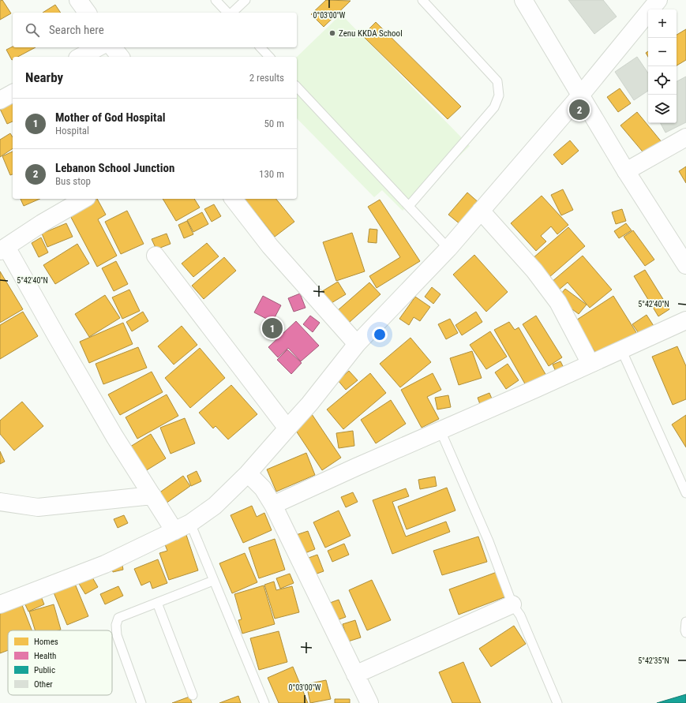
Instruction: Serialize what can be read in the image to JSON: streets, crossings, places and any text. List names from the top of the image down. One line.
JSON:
{"places":["Zenu KKDA School"],"legend":["Homes","Health","Public","Other"],"page":{"map_buttons":["+","−"],"search":"Search here","heading":["Nearby","2 results"],"pins":["2","1"],"list":[{"mark":"1","name":"Mother of God Hospital","note":"Hospital","value":"50 m"},{"mark":"2","name":"Lebanon School Junction","note":"Bus stop","value":"130 m"}]},"coordinates":["0°03'00\"W","5°42'40\"N","5°42'35\"N"]}
